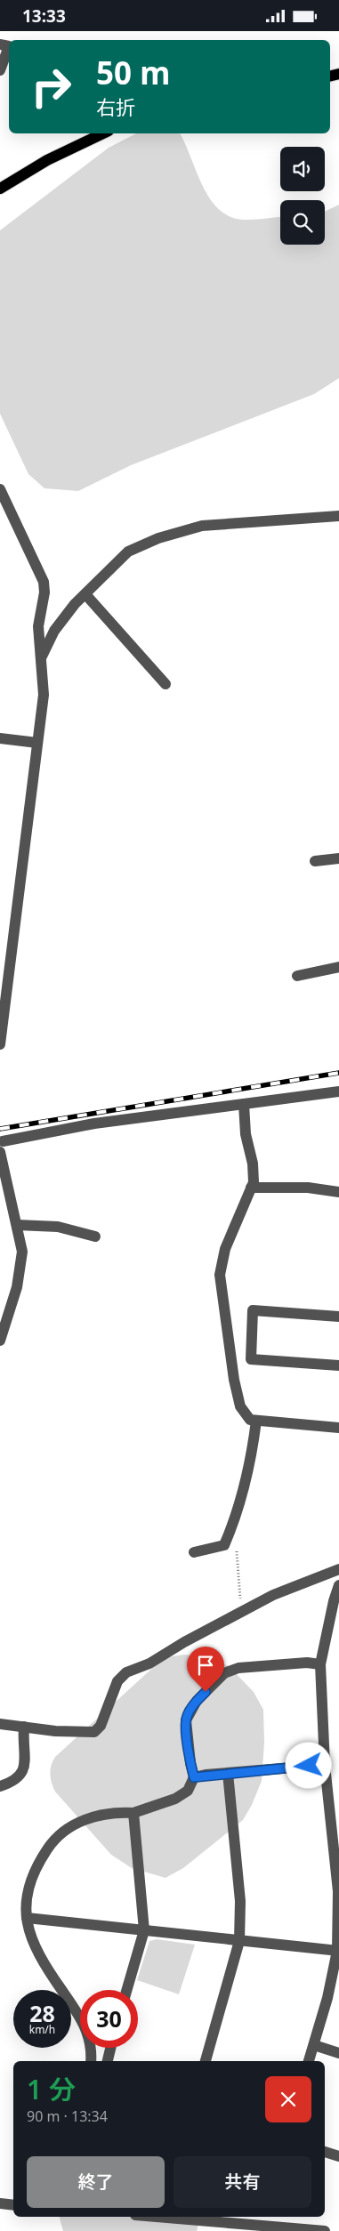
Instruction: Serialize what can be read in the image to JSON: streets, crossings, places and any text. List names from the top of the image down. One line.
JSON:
{"page":{"status":"13:33","turn":["50 m","右折"],"speed":"28 km/h","limit":"30","heading":["1 分","90 m · 13:34"],"buttons":["終了","共有"]}}
